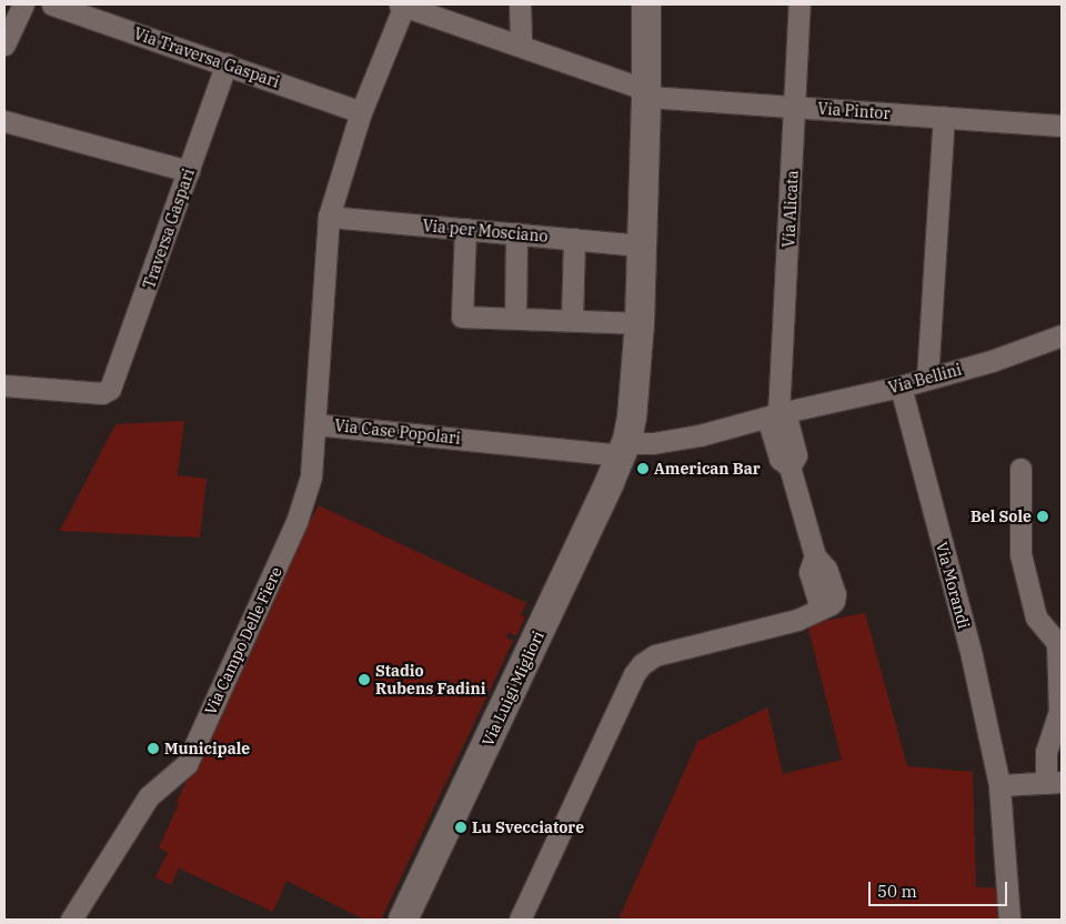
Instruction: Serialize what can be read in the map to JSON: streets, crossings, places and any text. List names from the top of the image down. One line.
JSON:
{"streets":{"main road":["Via Luigi Migliori"],"street":["Via Traversa Gaspari","Via Pintor","Via Alicata","Traversa Gaspari","Via per Mosciano","Via Bellini","Via Case Popolari","Via Morandi","Via Campo Delle Fiere"]},"crossings":[["Via Traversa Gaspari","Traversa Gaspari"],["Via Pintor","Via Alicata"],["Via Alicata","Via Bellini"],["Via per Mosciano","Via Case Popolari"],["Via Bellini","Via Case Popolari"],["Via Bellini","Via Morandi"],["Via Bellini","Via Luigi Migliori"],["Via Case Popolari","Via Campo Delle Fiere"],["Via Case Popolari","Via Luigi Migliori"]],"places":["American Bar","Bel Sole","Stadio Rubens Fadini","Municipale","Lu Svecciatore"],"scale_bar":"50 m"}
